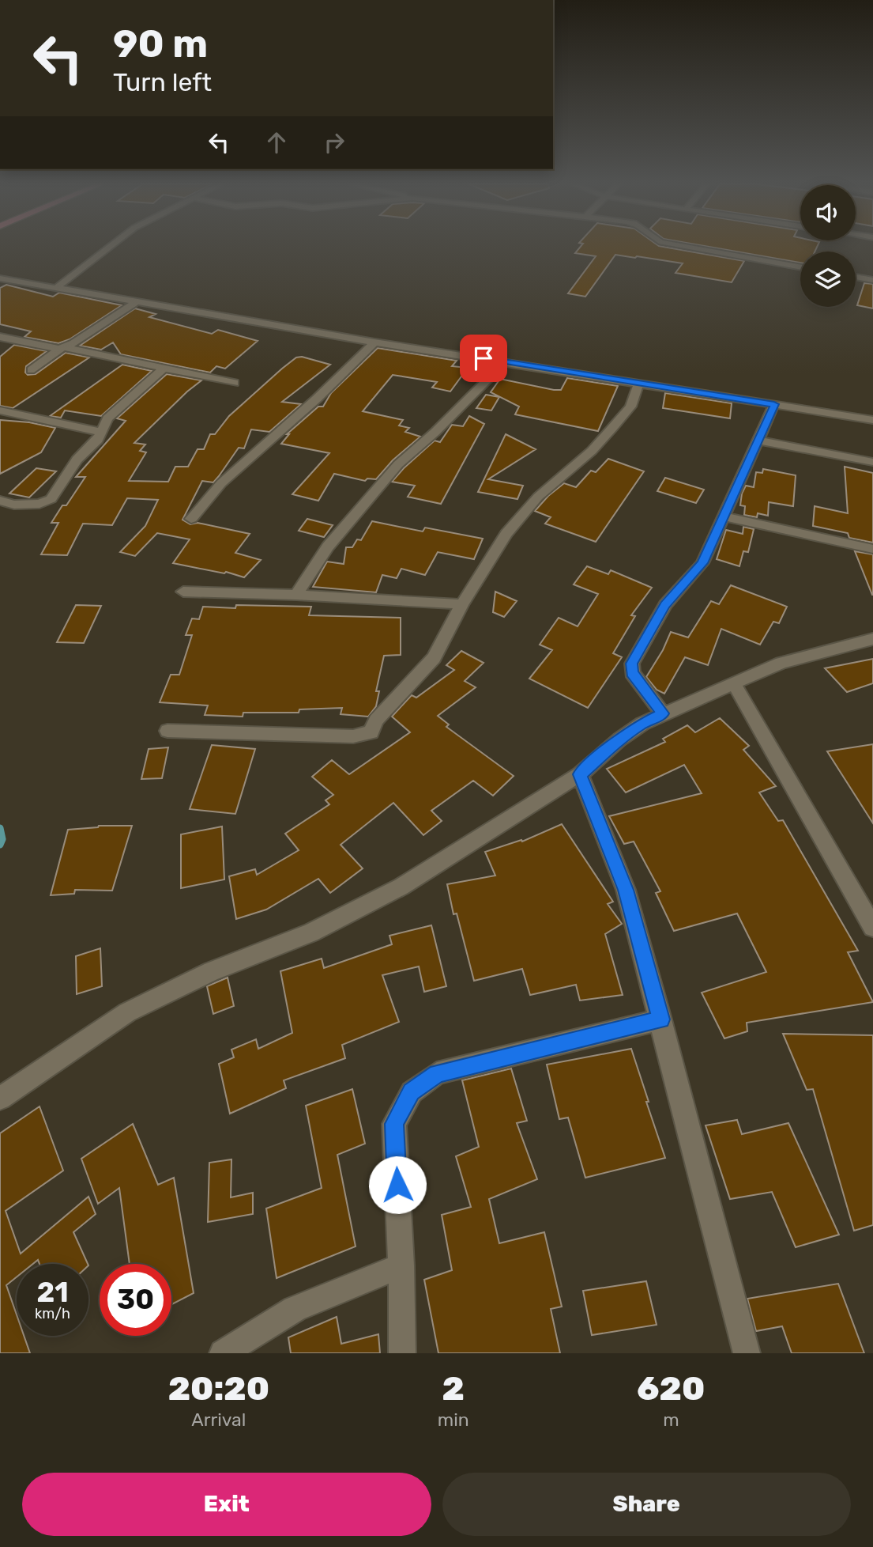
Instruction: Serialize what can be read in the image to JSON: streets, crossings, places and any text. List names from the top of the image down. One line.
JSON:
{"page":{"turn":["90 m","Turn left"],"speed":"21 km/h","limit":"30","eta":["20:20","Arrival","2","min","620","m"],"buttons":["Exit","Share"]}}
